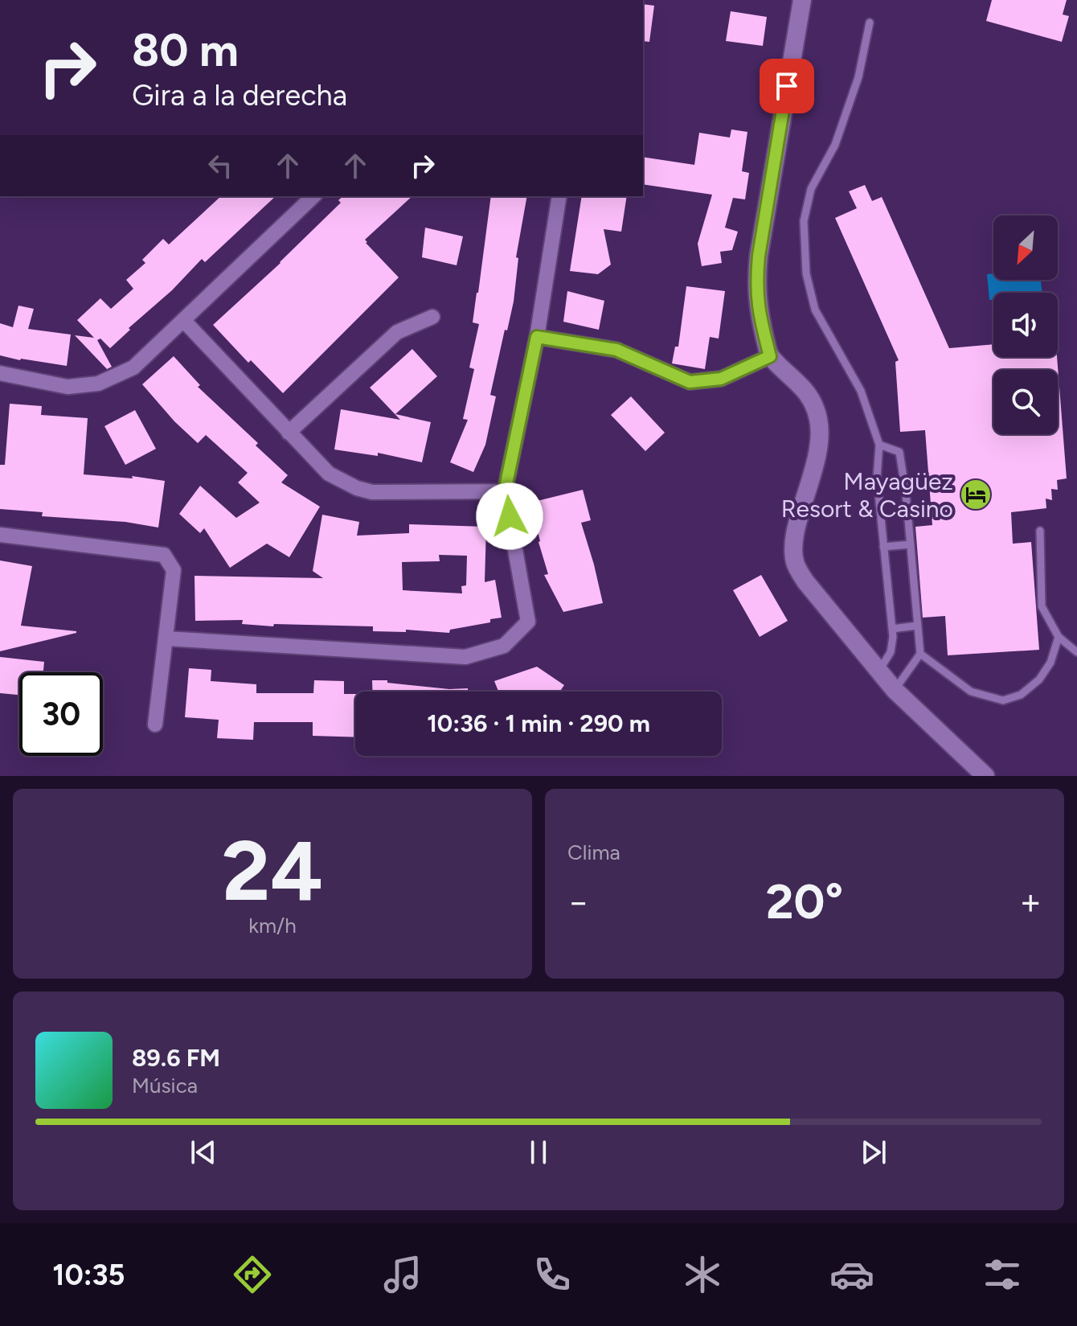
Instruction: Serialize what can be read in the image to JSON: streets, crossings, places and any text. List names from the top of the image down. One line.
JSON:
{"places":{"hotel":["Mayagüez Resort & Casino"]},"north":"bottom left","page":{"turn":["80 m","Gira a la derecha"],"limit":"30","trip":"10:36 · 1 min · 290 m","tile":[["24","km/h"],"Clima"],"heat":["−","20°","+"],"song":["89.6 FM","Música"],"tabs":"10:35"}}
